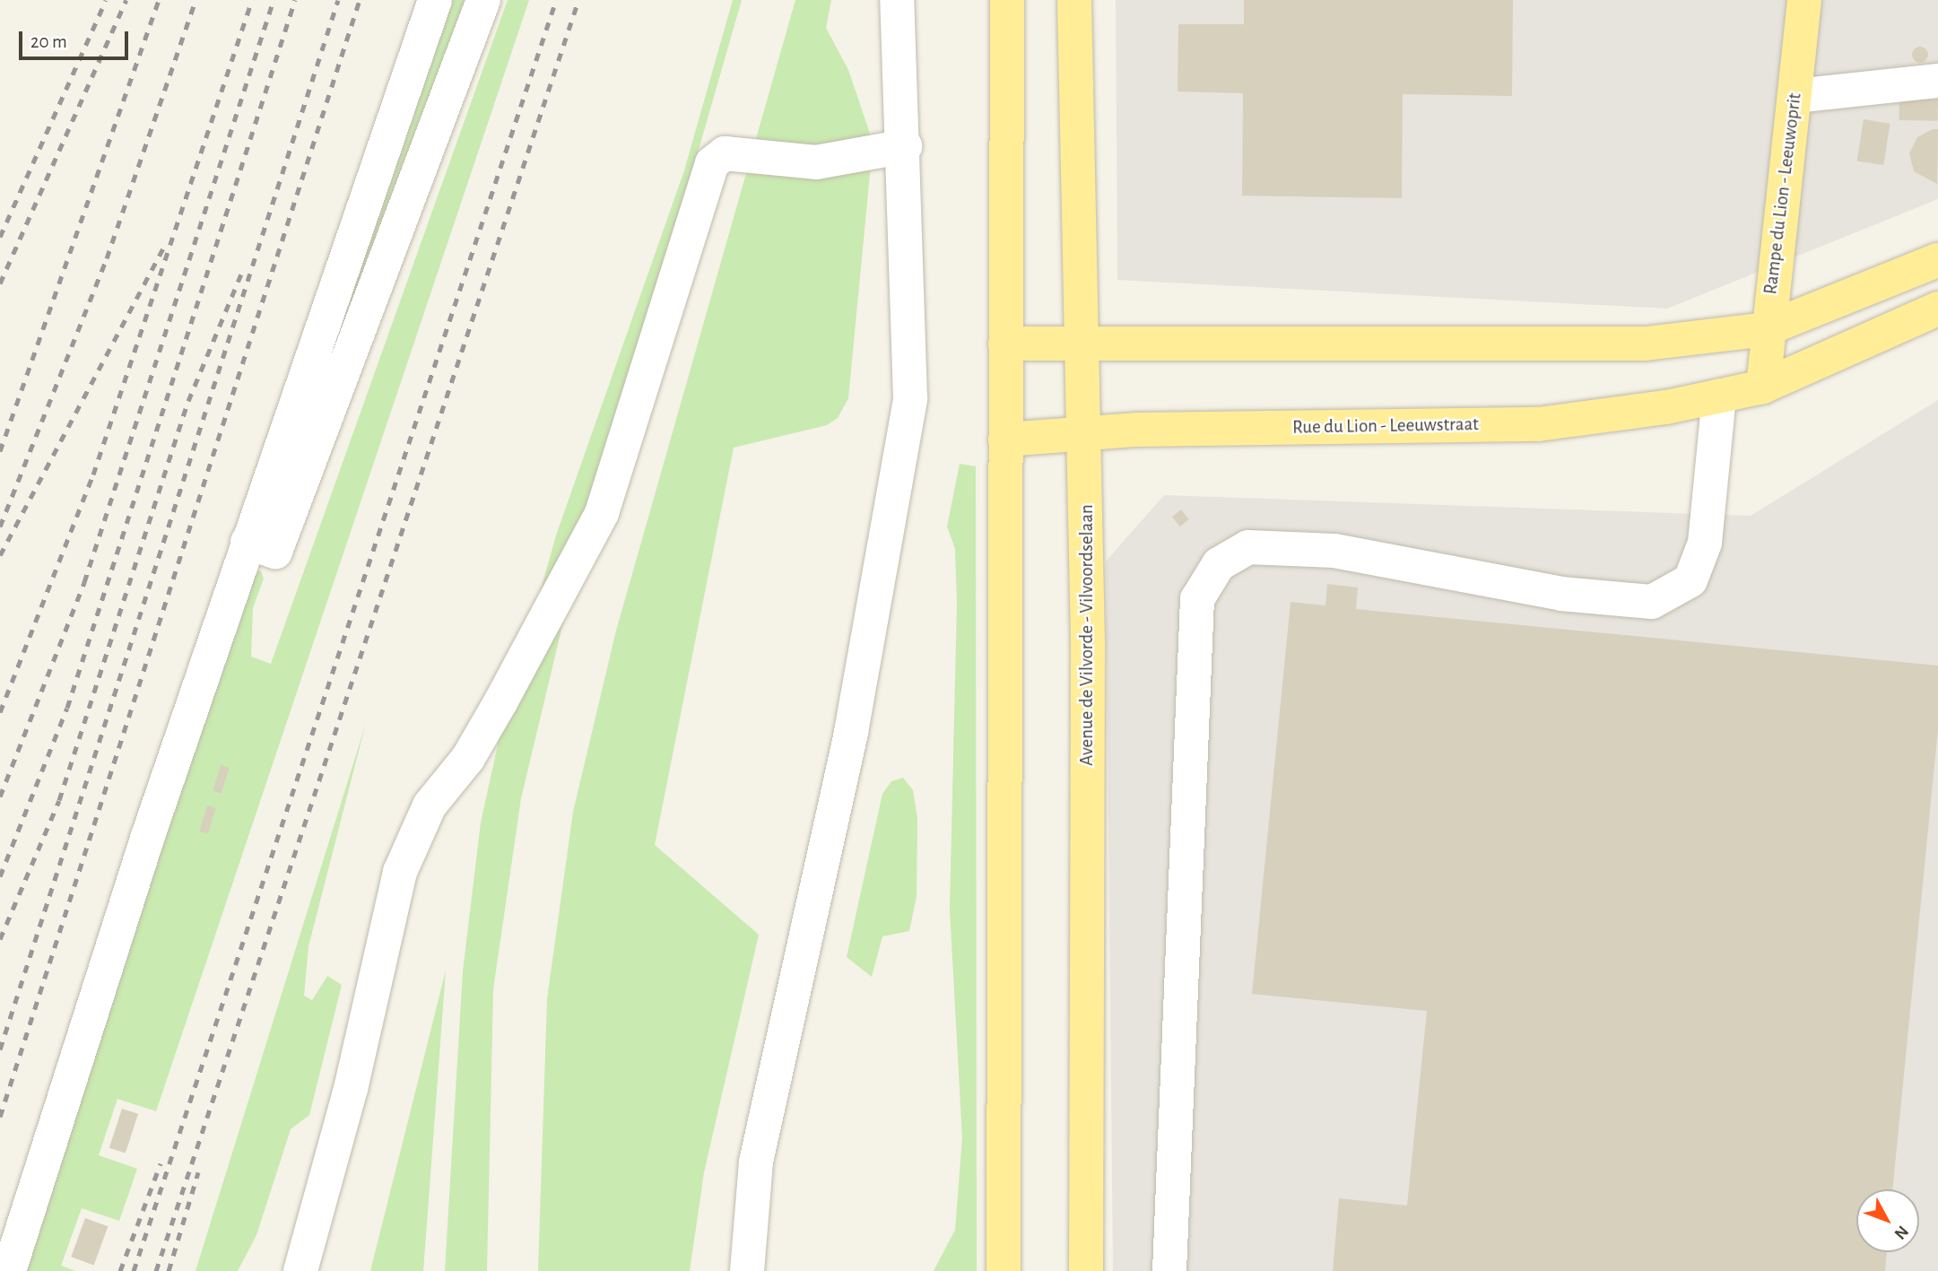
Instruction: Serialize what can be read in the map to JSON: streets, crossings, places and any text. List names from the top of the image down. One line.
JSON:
{"streets":{"main road":["Rampe du Lion - Leeuwoprit","Rue du Lion - Leeuwstraat","Avenue de Vilvorde - Vilvoordselaan"]},"crossings":[["Rampe du Lion - Leeuwoprit","Rue du Lion - Leeuwstraat"],["Rue du Lion - Leeuwstraat","Avenue de Vilvorde - Vilvoordselaan"]],"scale_bar":"20 m","north":"bottom right"}
